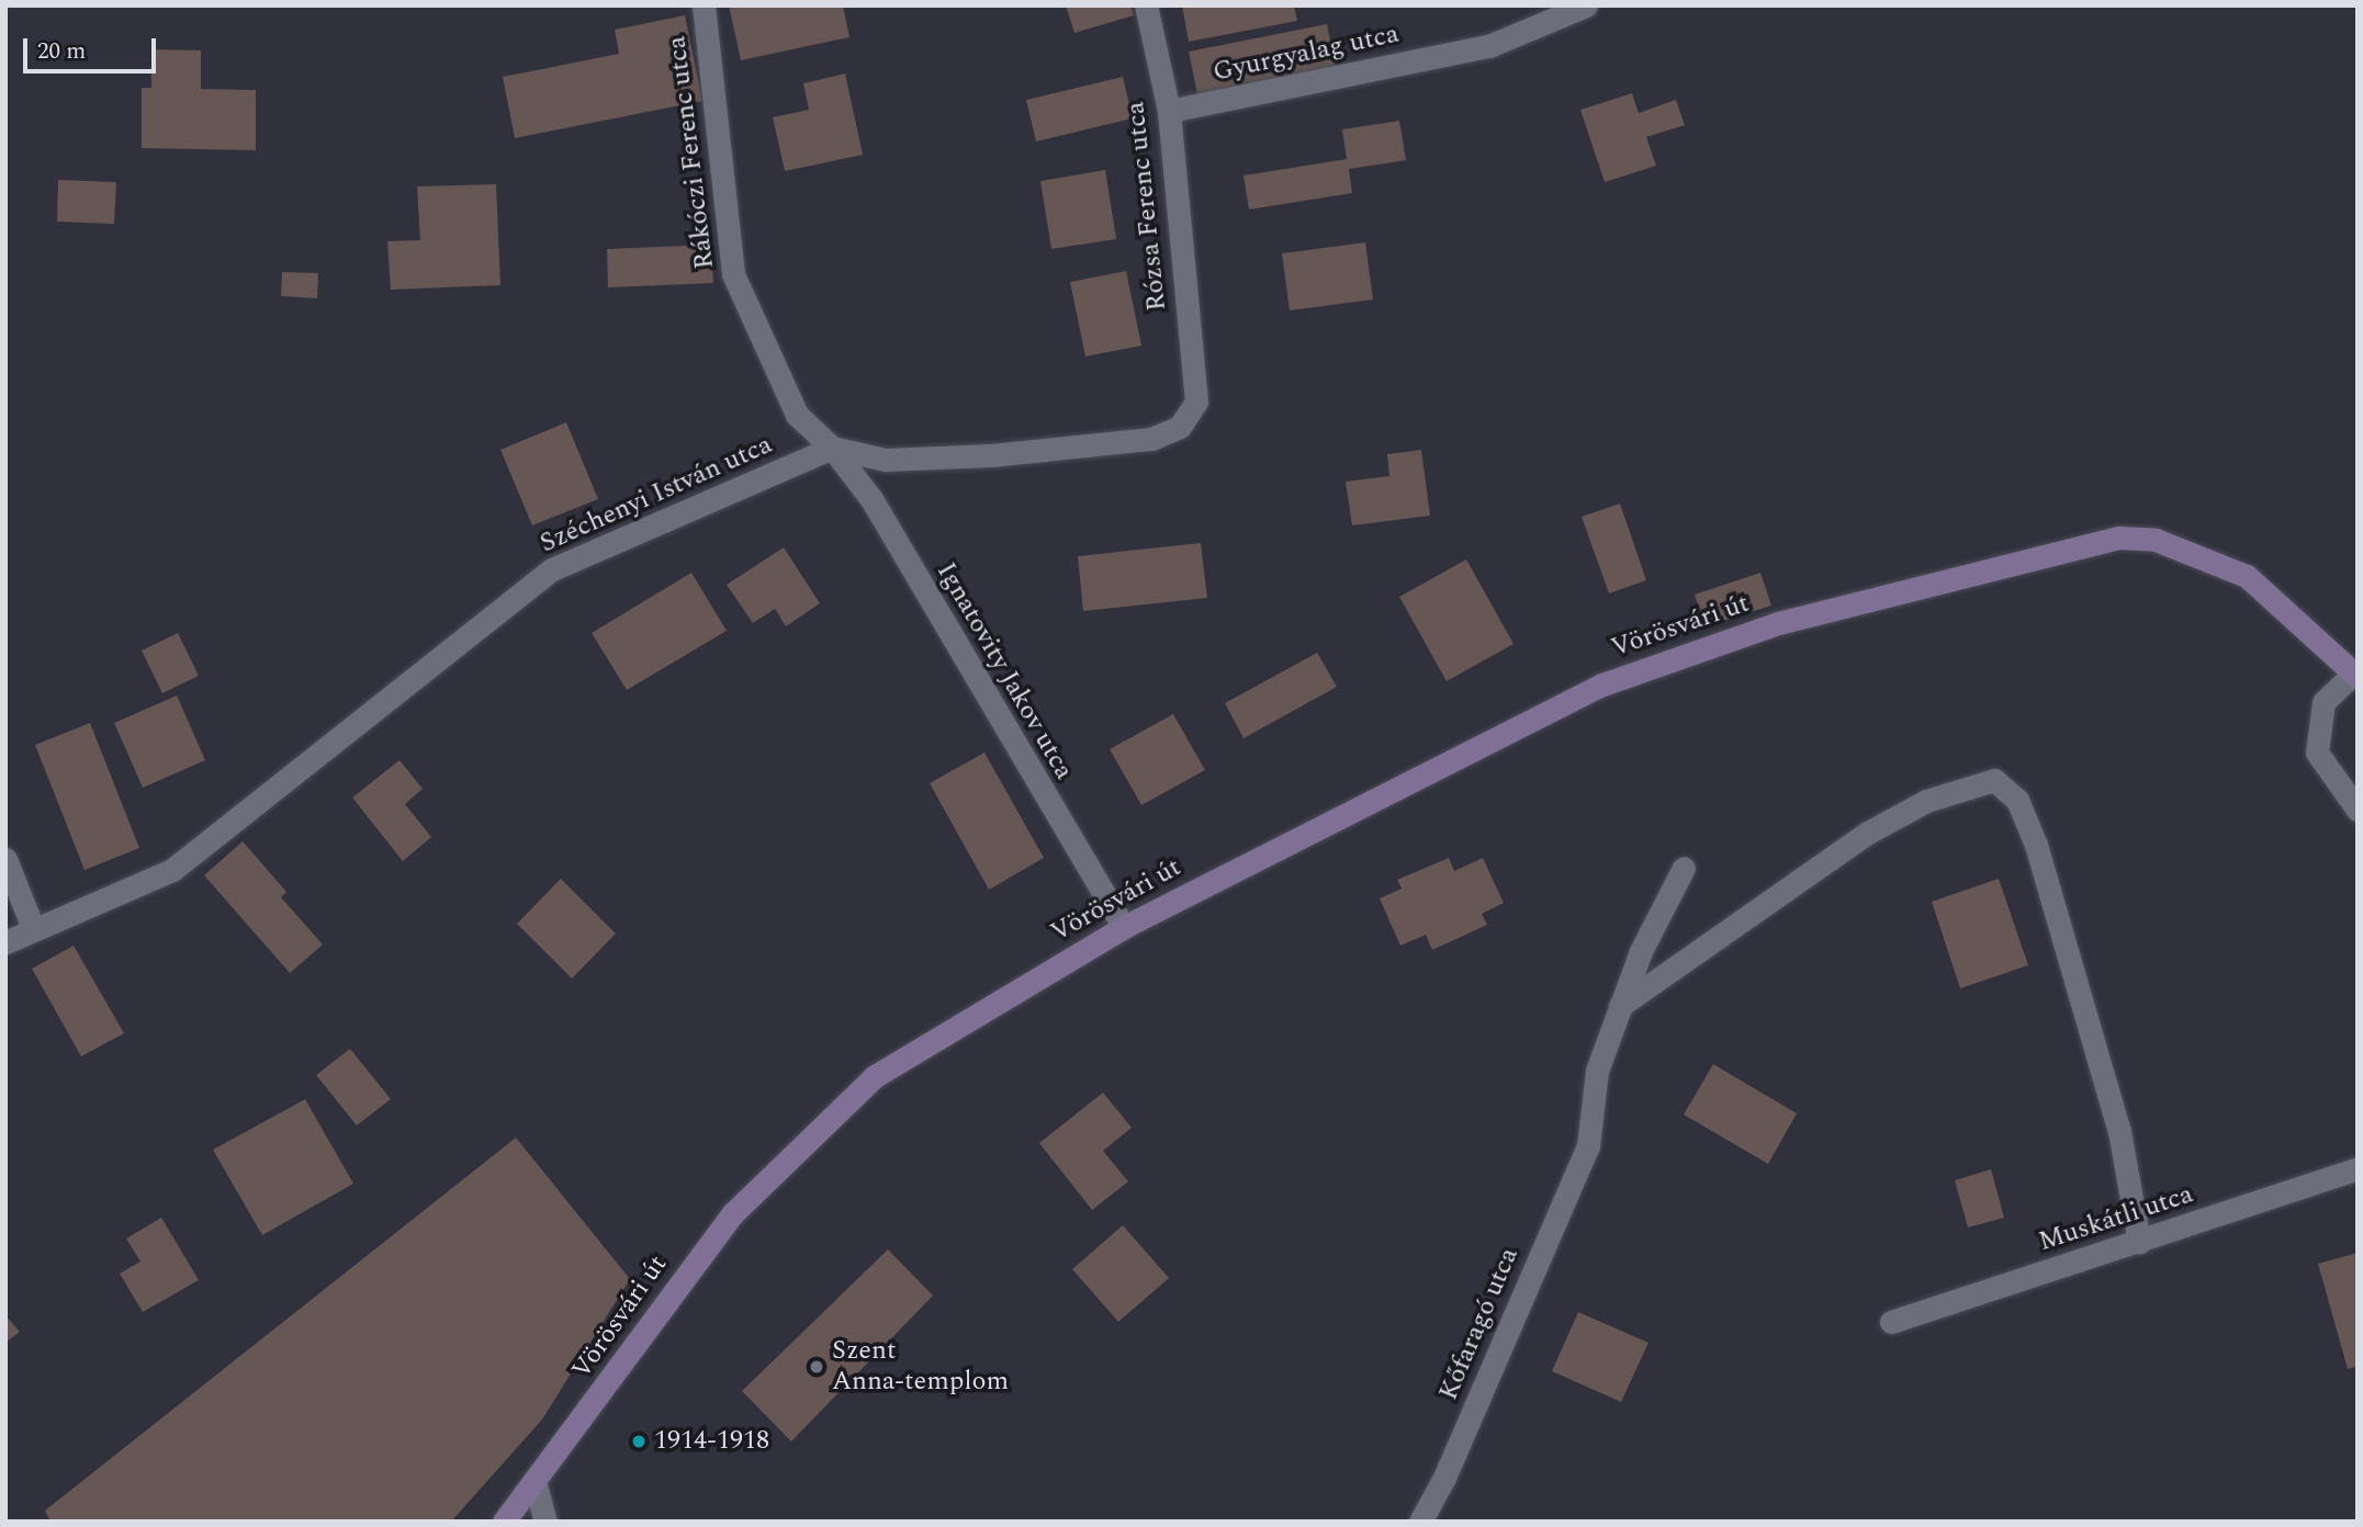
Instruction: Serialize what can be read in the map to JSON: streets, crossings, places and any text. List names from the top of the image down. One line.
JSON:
{"streets":{"main road":["Vörösvári út"],"street":["Gyurgyalag utca","Rákóczi Ferenc utca","Rózsa Ferenc utca","Széchenyi István utca","Ignatovity Jakov utca","Muskátli utca","Kőfaragó utca"]},"crossings":[["Gyurgyalag utca","Rózsa Ferenc utca"],["Rákóczi Ferenc utca","Rózsa Ferenc utca"],["Rákóczi Ferenc utca","Széchenyi István utca"],["Rákóczi Ferenc utca","Ignatovity Jakov utca"],["Rózsa Ferenc utca","Széchenyi István utca"],["Rózsa Ferenc utca","Ignatovity Jakov utca"],["Széchenyi István utca","Ignatovity Jakov utca"],["Vörösvári út","Ignatovity Jakov utca"]],"places":["Szent Anna-templom","1914-1918"],"scale_bar":"20 m"}
